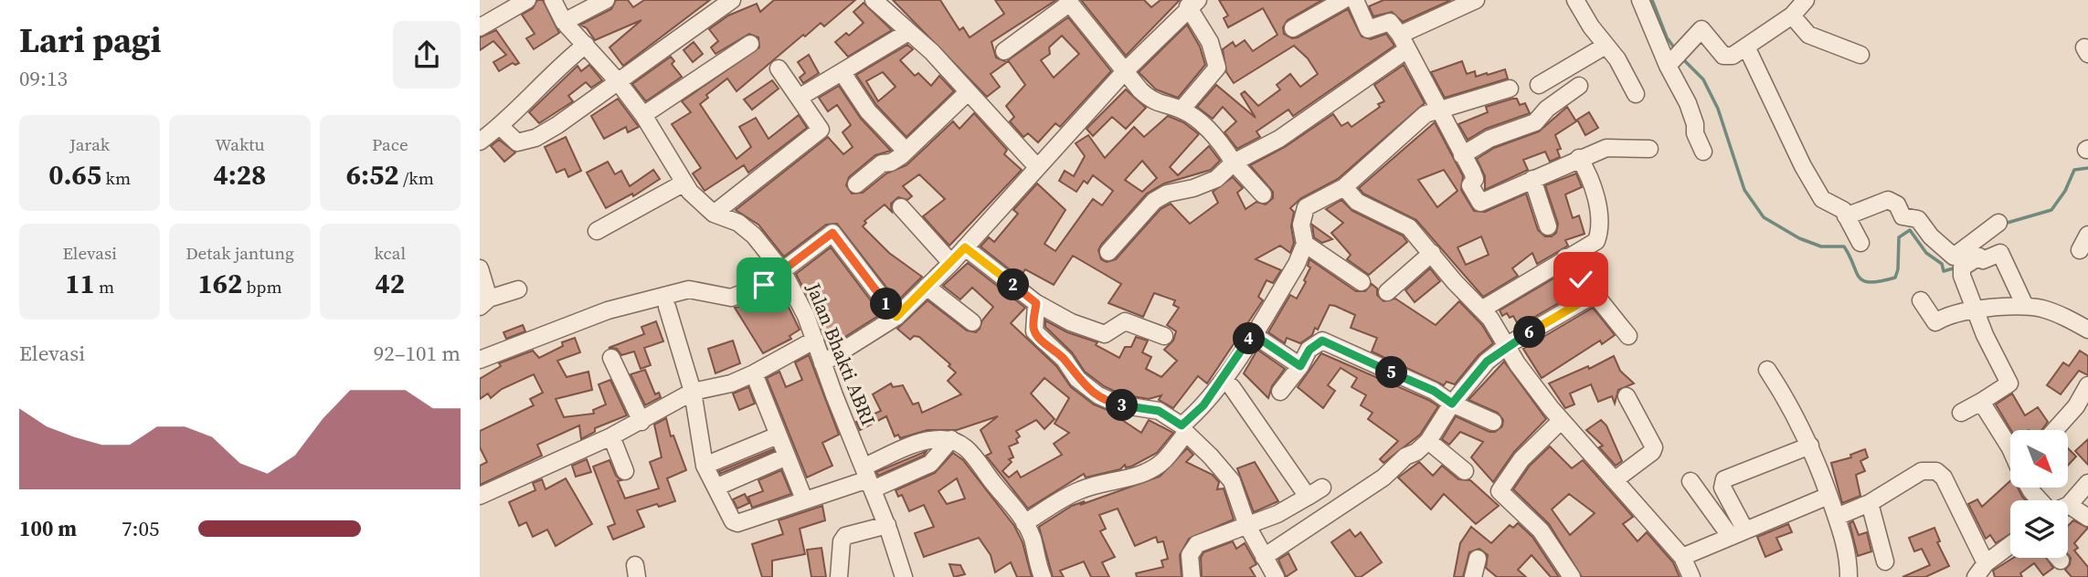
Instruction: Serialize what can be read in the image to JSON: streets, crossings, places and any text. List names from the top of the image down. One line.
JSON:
{"streets":{"street":["Jalan Bhakti ABRI"]},"north":"bottom right","page":{"heading":["Lari pagi","09:13"],"stats":[["Jarak","0.65 km"],["Waktu","4:28"],["Pace","6:52 /km"],["Elevasi","11 m"],["Detak jantung","162 bpm"],["kcal","42"]],"pins":["2","1","6","4","5","3"],"chart":["Elevasi","92–101 m"],"list":[{"name":"100 m","note":"7:05"}]}}
